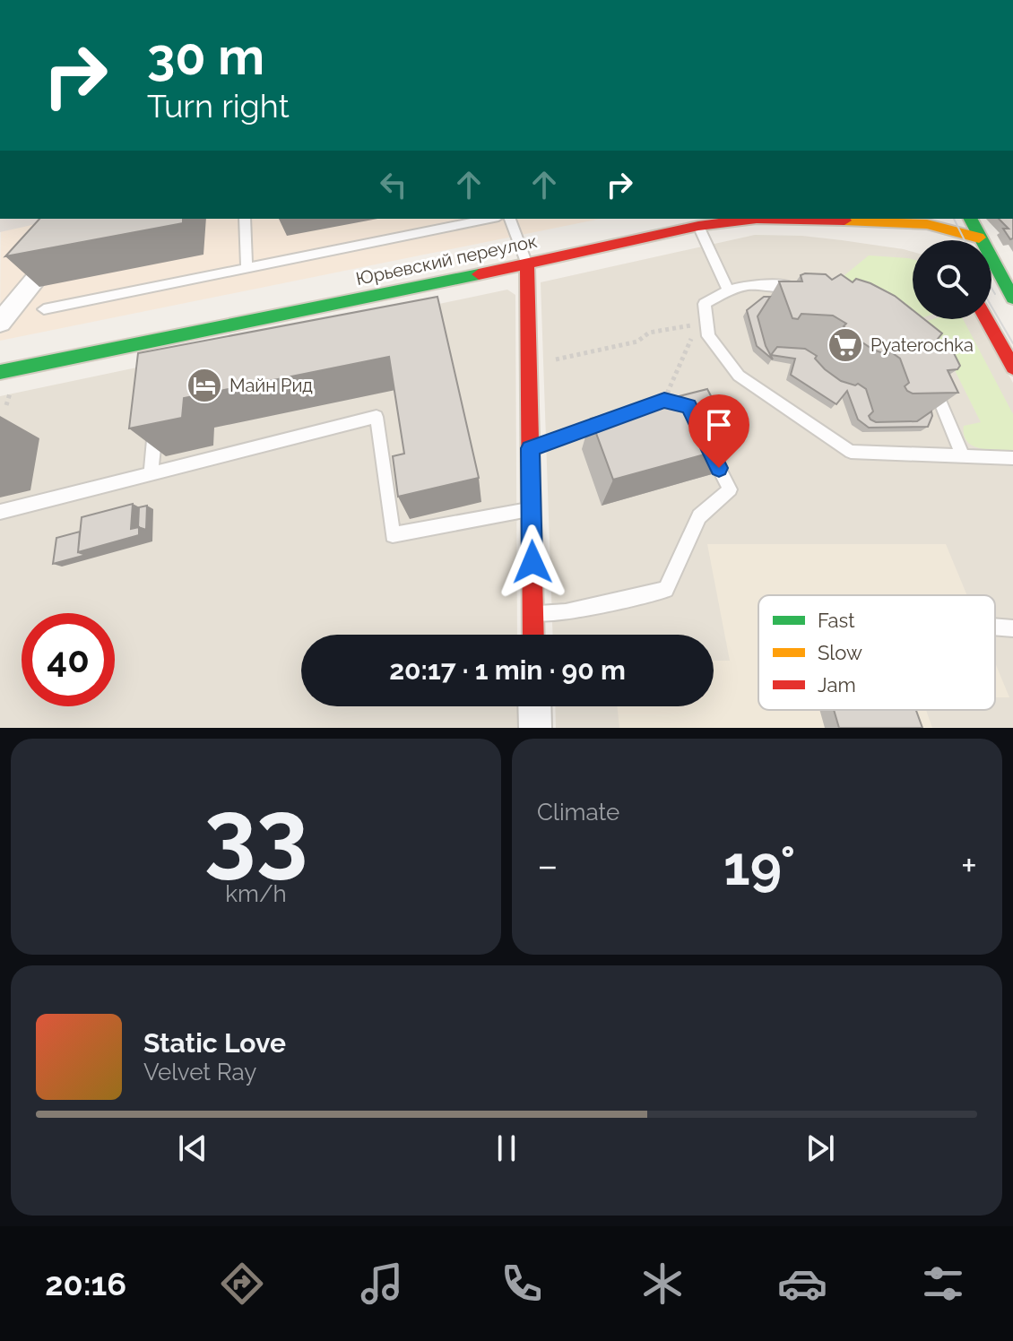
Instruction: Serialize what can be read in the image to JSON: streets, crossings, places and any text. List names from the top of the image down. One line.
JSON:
{"streets":{"street":["Юрьевский переулок"]},"places":{"supermarket":["Pyaterochka"],"hotel":["Майн Рид"]},"legend":["Fast","Slow","Jam"],"page":{"turn":["30 m","Turn right"],"limit":"40","trip":"20:17 · 1 min · 90 m","tile":[["33","km/h"],"Climate"],"heat":["−","19°","+"],"song":["Static Love","Velvet Ray"],"tabs":"20:16"}}
